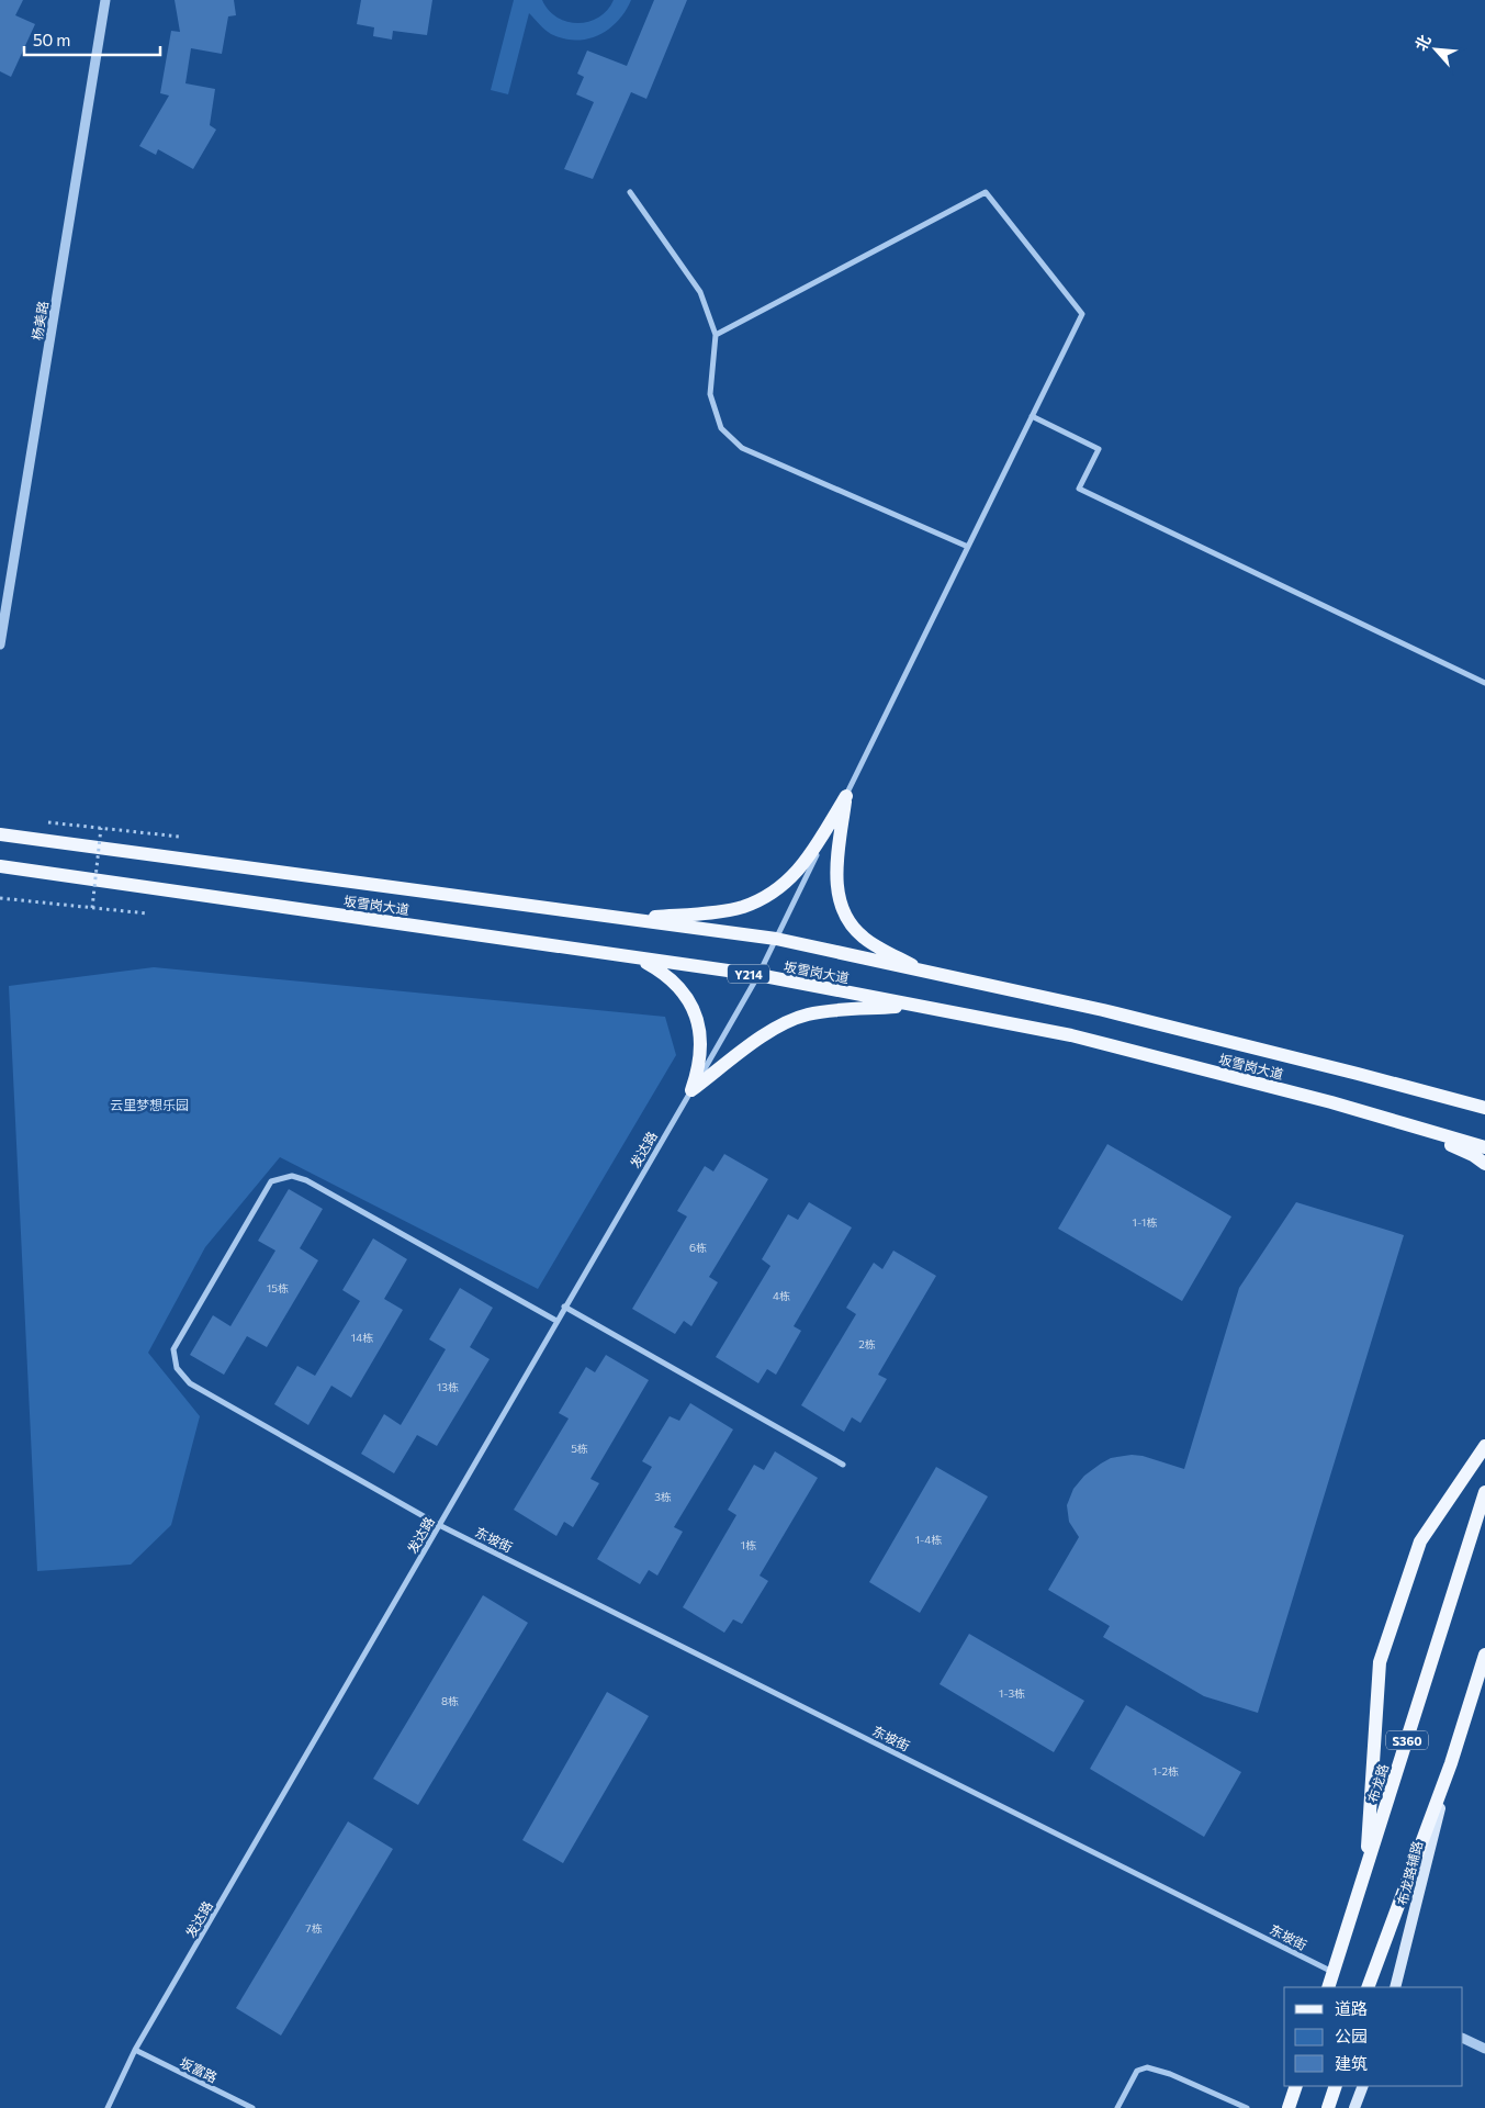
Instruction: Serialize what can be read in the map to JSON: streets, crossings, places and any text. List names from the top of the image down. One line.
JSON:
{"streets":{"main road":["坂雪岗大道","Y214","S360","布龙路","布龙路辅路"],"street":["杨美路","发达路","东坡街","坂富路"]},"crossings":[["坂雪岗大道","发达路"],["发达路","东坡街"],["发达路","坂富路"],["东坡街","布龙路"]],"parks":["云里梦想乐园"],"house_numbers":["1-1栋","6栋","15栋","4栋","14栋","2栋","13栋","5栋","3栋","1-4栋","1栋","1-3栋","8栋","1-2栋","7栋"],"legend":["道路","公园","建筑"],"scale_bar":"50 m","north":"top left"}
